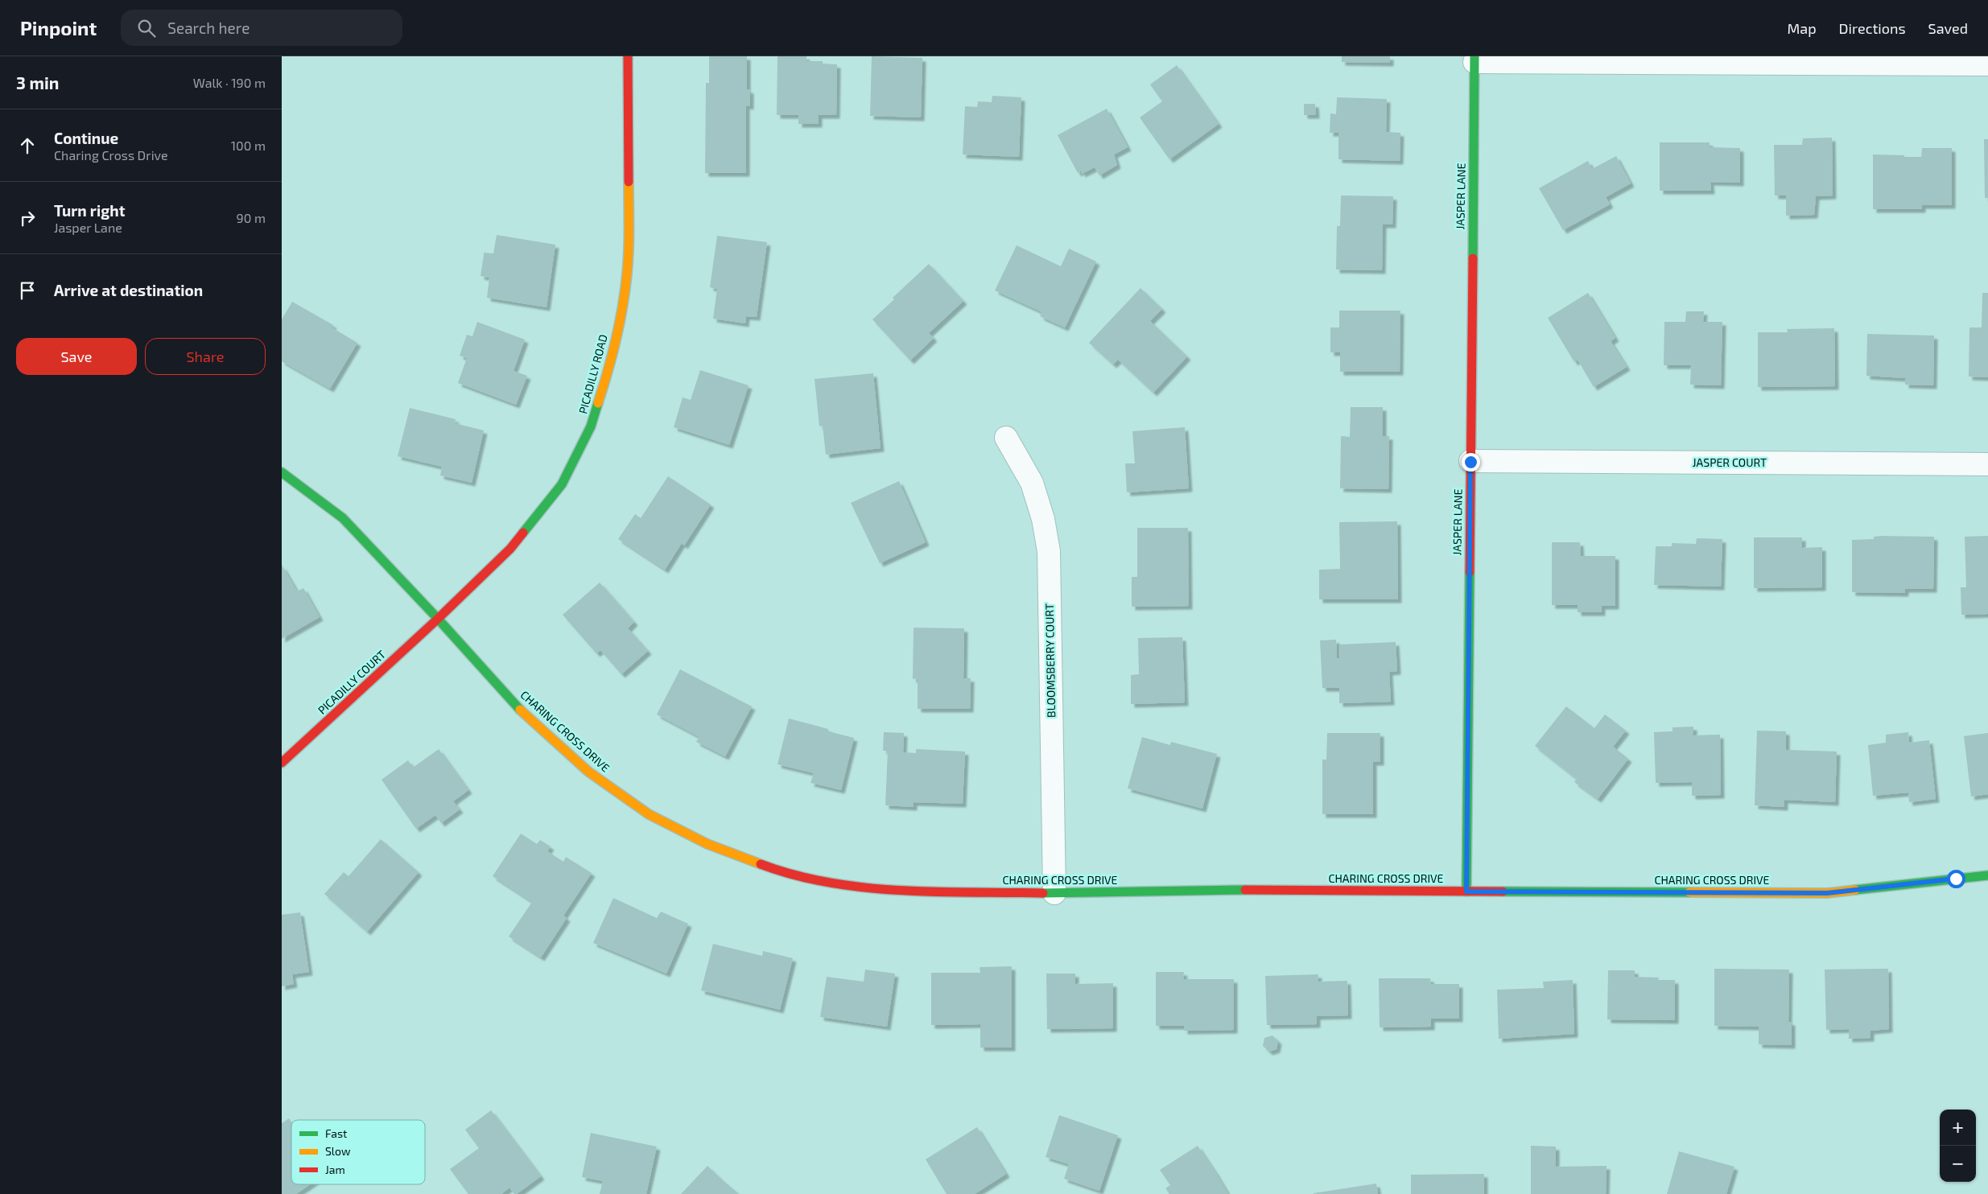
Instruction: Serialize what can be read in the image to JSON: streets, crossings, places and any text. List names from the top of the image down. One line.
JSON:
{"streets":{"street":["JASPER LANE","PICADILLY ROAD","JASPER COURT","BLOOMSBERRY COURT","PICADILLY COURT","CHARING CROSS DRIVE"]},"crossings":[["JASPER LANE","JASPER COURT"],["JASPER LANE","CHARING CROSS DRIVE"],["PICADILLY ROAD","PICADILLY COURT"],["PICADILLY ROAD","CHARING CROSS DRIVE"],["BLOOMSBERRY COURT","CHARING CROSS DRIVE"],["PICADILLY COURT","CHARING CROSS DRIVE"]],"legend":["Fast","Slow","Jam"],"page":{"header":"Pinpoint","search":"Search here","nav":["Map","Directions","Saved"],"heading":["3 min","Walk · 190 m"],"list":[["Continue","Charing Cross Drive","100 m"],["Turn right","Jasper Lane","90 m"],"Arrive at destination"],"buttons":["Save","Share"],"map_buttons":["+","−"]}}
